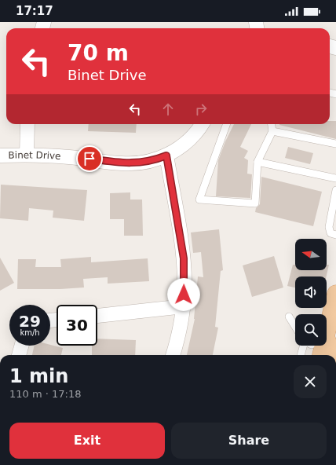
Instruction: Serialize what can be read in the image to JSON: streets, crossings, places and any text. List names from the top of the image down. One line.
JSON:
{"streets":{"street":["Binet Drive"]},"north":"left","page":{"status":"17:17","turn":["70 m","Binet Drive"],"speed":"29 km/h","limit":"30","heading":["1 min","110 m · 17:18"],"buttons":["Exit","Share"]}}
